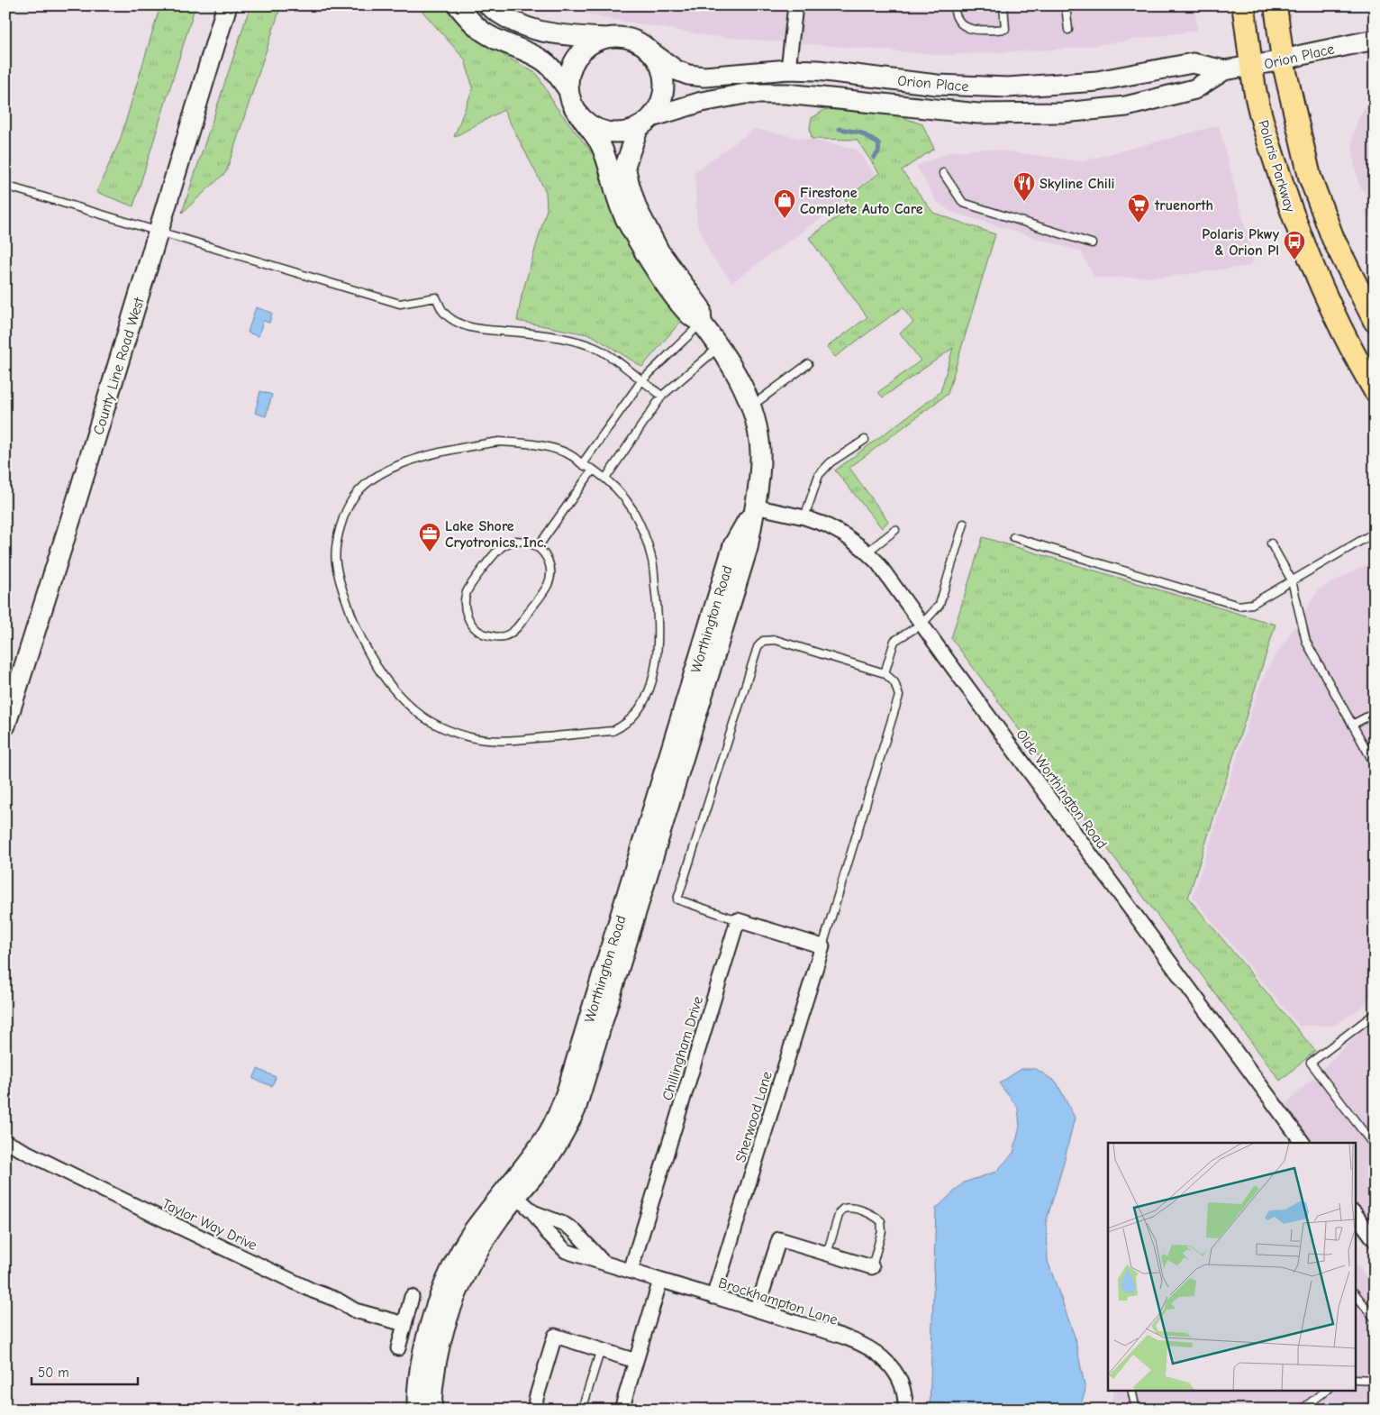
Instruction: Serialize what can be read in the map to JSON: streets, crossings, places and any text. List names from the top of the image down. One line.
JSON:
{"streets":{"main road":["Orion Place","Polaris Parkway","County Line Road West","Worthington Road"],"street":["Olde Worthington Road","Chillingham Drive","Sherwood Lane","Taylor Way Drive","Brockhampton Lane"]},"crossings":[["Orion Place","Polaris Parkway"],["Orion Place","Worthington Road"],["Worthington Road","Olde Worthington Road"],["Worthington Road","Brockhampton Lane"],["Chillingham Drive","Brockhampton Lane"],["Sherwood Lane","Brockhampton Lane"]],"places":{"restaurant":["Skyline Chili"],"shop":["Firestone Complete Auto Care"],"supermarket":["truenorth"],"bus stop":["Polaris Pkwy & Orion Pl"],"office":["Lake Shore Cryotronics, Inc."]},"scale_bar":"50 m"}
